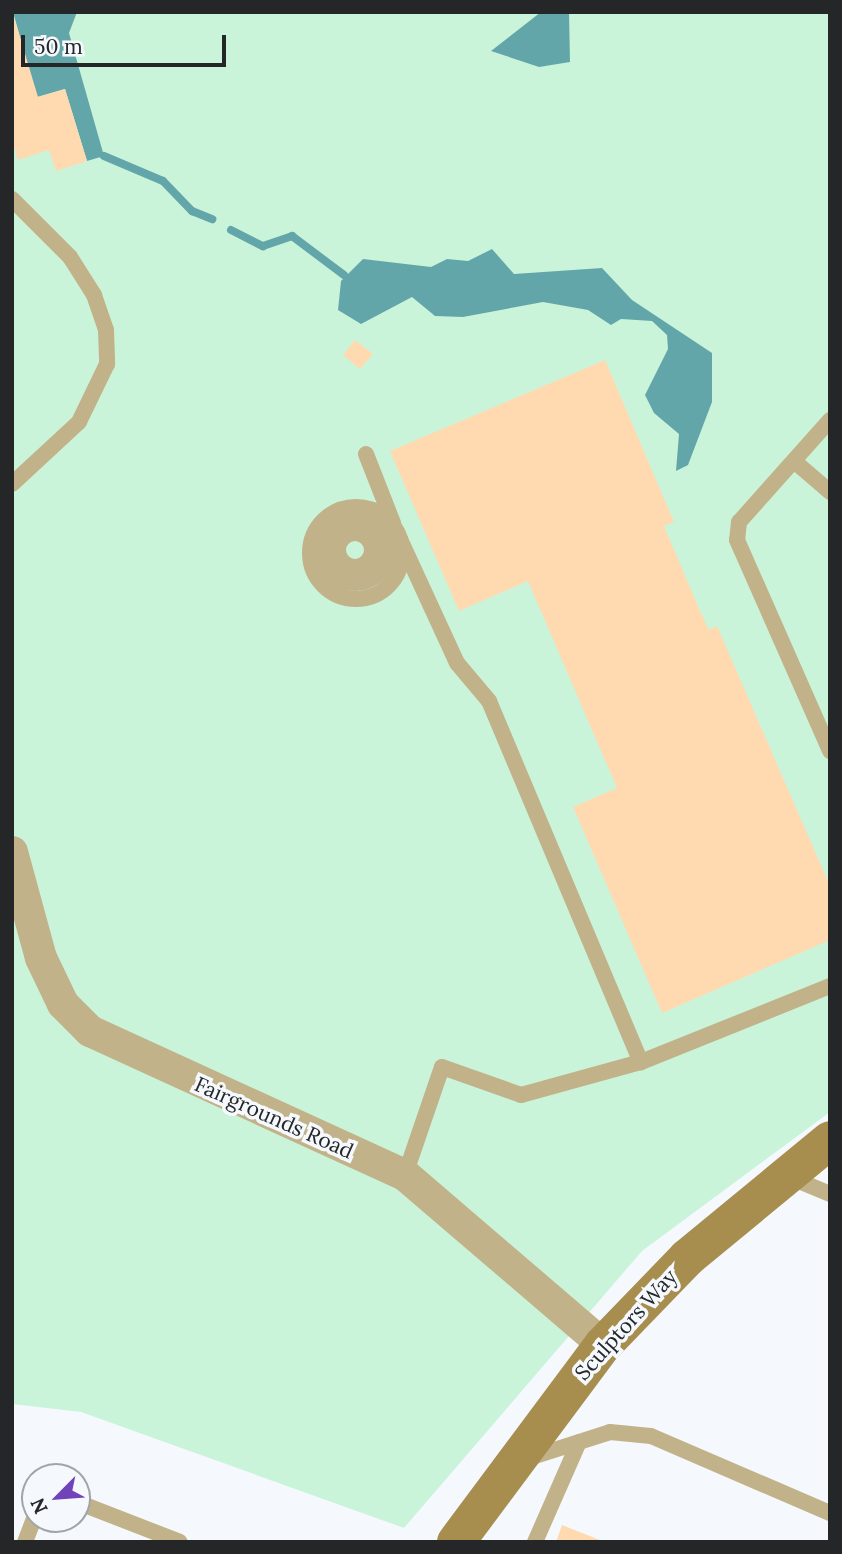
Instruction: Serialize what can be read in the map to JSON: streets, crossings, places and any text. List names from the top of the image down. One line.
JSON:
{"streets":{"street":["Fairgrounds Road","Sculptors Way"]},"crossings":[["Fairgrounds Road","Sculptors Way"]],"scale_bar":"50 m","north":"bottom left"}
